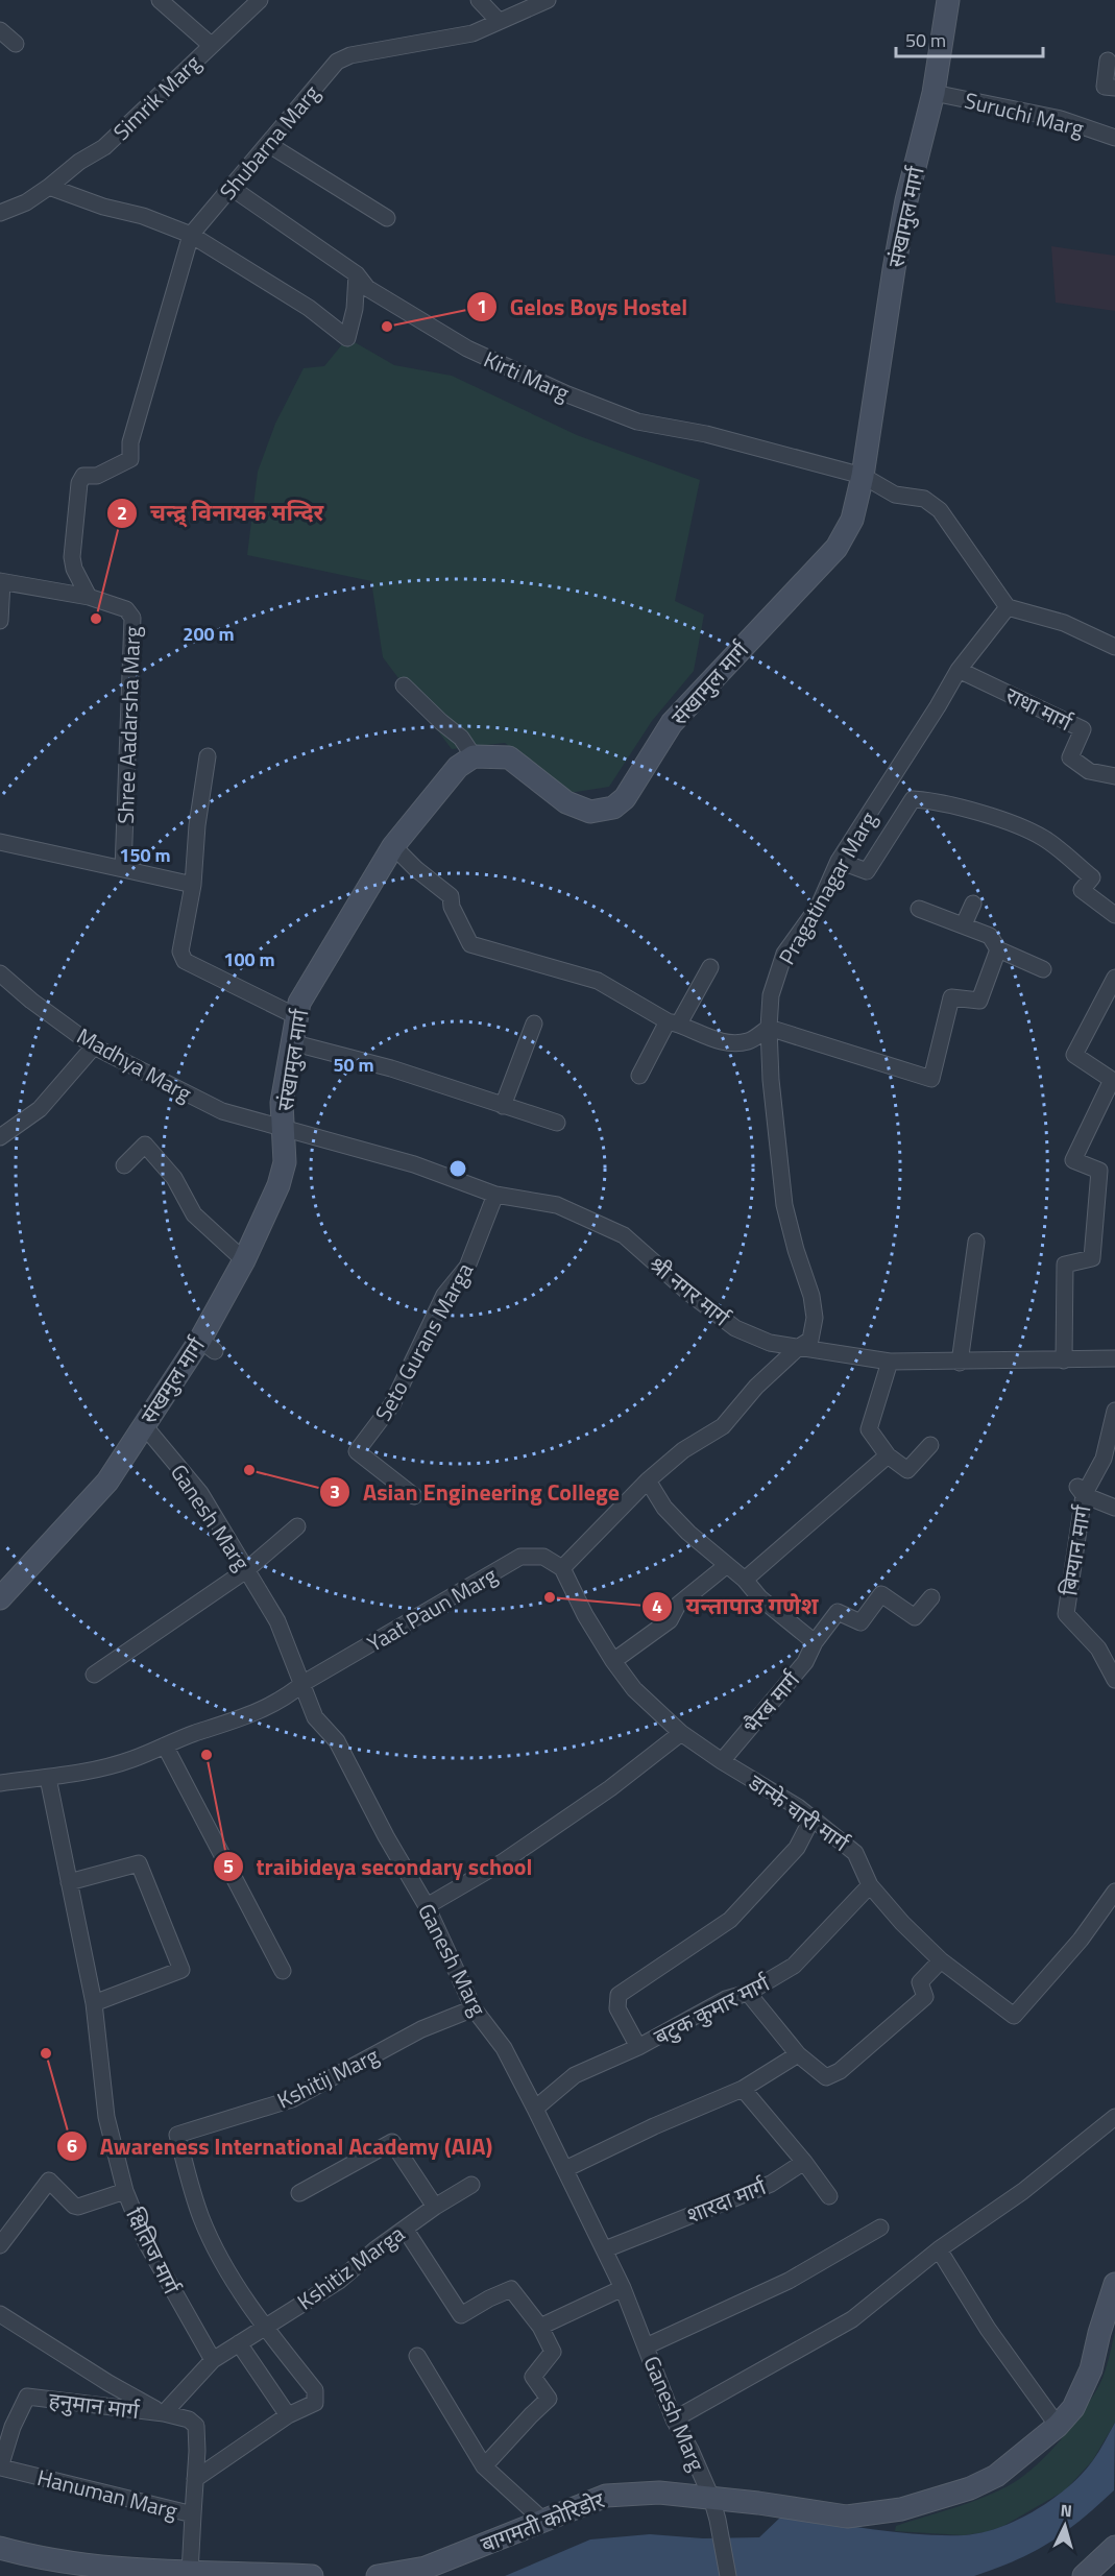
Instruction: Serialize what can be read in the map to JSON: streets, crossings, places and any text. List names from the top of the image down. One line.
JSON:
{"streets":{"main road":["संखामुल मार्ग","संखमुल मार्ग","बागमती कोरिडोर"],"street":["Simrik Marg","Suruchi Marg","Shubarna Marg","Kirti Marg","राधा मार्ग","Shree Aadarsha Marg","Pragatinagar Marg","Madhya Marg","श्री नगर मार्ग","Seto Gurans Marga","Ganesh Marg","बिग्यान मार्ग","Yaat Paun Marg","भैरब मार्ग","डान्फे चारी मार्ग","बटुक कुमार मार्ग","Kshitij Marg","शारदा मार्ग","क्षितिज मार्ग","Kshitiz Marga","हनुमान मार्ग","Hanuman Marg"]},"crossings":[["Suruchi Marg","संखामुल मार्ग"],["Shubarna Marg","Kirti Marg"],["संखामुल मार्ग","Kirti Marg"],["संखामुल मार्ग","Madhya Marg"],["संखामुल मार्ग","श्री नगर मार्ग"],["संखामुल मार्ग","संखमुल मार्ग"],["Kirti Marg","Pragatinagar Marg"],["राधा मार्ग","Pragatinagar Marg"],["Pragatinagar Marg","श्री नगर मार्ग"],["Madhya Marg","श्री नगर मार्ग"],["Madhya Marg","संखमुल मार्ग"],["श्री नगर मार्ग","Seto Gurans Marga"],["श्री नगर मार्ग","संखमुल मार्ग"],["संखमुल मार्ग","Ganesh Marg"],["Ganesh Marg","Yaat Paun Marg"],["Ganesh Marg","बटुक कुमार मार्ग"],["Ganesh Marg","Kshitij Marg"],["Ganesh Marg","शारदा मार्ग"],["Ganesh Marg","बागमती कोरिडोर"],["Yaat Paun Marg","डान्फे चारी मार्ग"],["भैरब मार्ग","डान्फे चारी मार्ग"],["डान्फे चारी मार्ग","बटुक कुमार मार्ग"],["Kshitij Marg","Kshitiz Marga"],["क्षितिज मार्ग","Kshitiz Marga"],["Kshitiz Marga","हनुमान मार्ग"],["हनुमान मार्ग","Hanuman Marg"]],"places":["Gelos Boys Hostel","चन्द्र् विनायक मन्दिर","Asian Engineering College","यन्तापाउ गणेश","traibideya secondary school","Awareness International Academy (AIA)"],"scale_bar":"50 m","north":"top","rings":["200 m","150 m","100 m","50 m"]}
